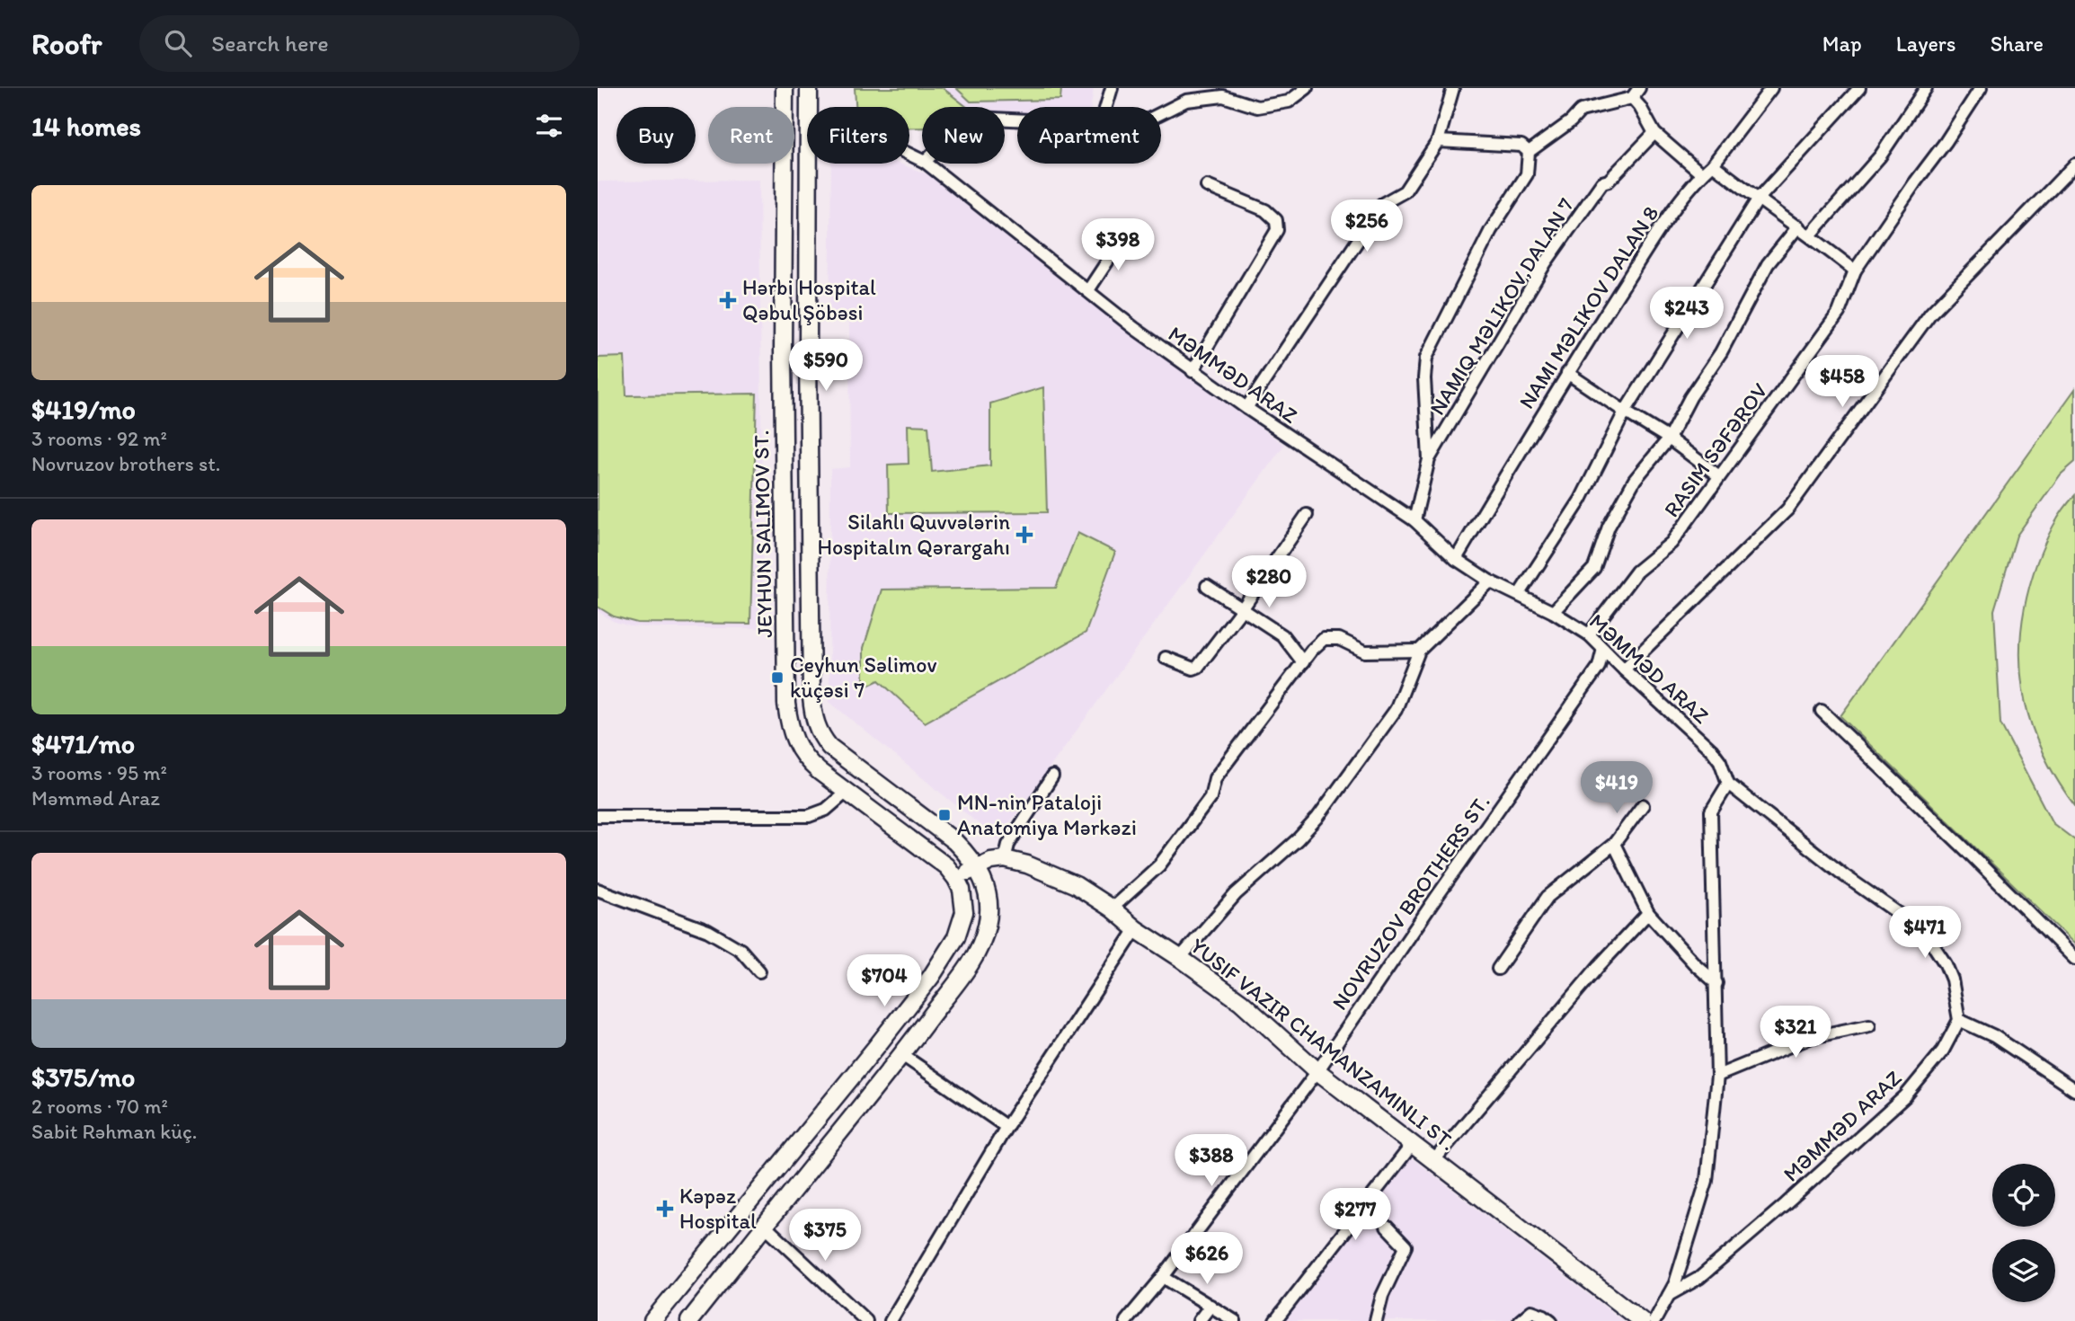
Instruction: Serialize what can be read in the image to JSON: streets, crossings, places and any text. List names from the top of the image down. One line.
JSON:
{"streets":{"main road":["JEYHUN SALIMOV ST.","YUSIF VAZIR CHAMANZAMINLI ST."],"street":["NAMIQ MƏLIKOV,DALAN 7","NAMI MƏLIKOV DALAN 8","MƏMMƏD ARAZ","RASIM SƏFƏROV","NOVRUZOV BROTHERS ST."]},"crossings":[["NAMIQ MƏLIKOV,DALAN 7","MƏMMƏD ARAZ"],["NAMI MƏLIKOV DALAN 8","MƏMMƏD ARAZ"],["MƏMMƏD ARAZ","RASIM SƏFƏROV"],["MƏMMƏD ARAZ","NOVRUZOV BROTHERS ST."],["NOVRUZOV BROTHERS ST.","YUSIF VAZIR CHAMANZAMINLI ST."]],"places":{"health":["Hərbi Hospital Qəbul Şöbəsi","Silahlı Quvvələrin Hospitalın Qərargahı","Kəpəz Hospital"],"transit":["Ceyhun Səlimov küçəsi 7","MN-nin Pataloji Anatomiya Mərkəzi"]},"page":{"header":"Roofr","search":"Search here","nav":["Map","Layers","Share"],"heading":"14 homes","chip":["Buy","Rent","Filters","New","Apartment"],"list":[{"name":"$419/mo","note":"3 rooms · 92 m² · Novruzov brothers st."},{"name":"$471/mo","note":"3 rooms · 95 m² · Məmməd Araz"},{"name":"$375/mo","note":"2 rooms · 70 m² · Sabit Rəhman küç."}],"price":["$256","$398","$243","$590","$458","$280","$419","$471","$704","$321","$388","$277","$375","$626"]}}
